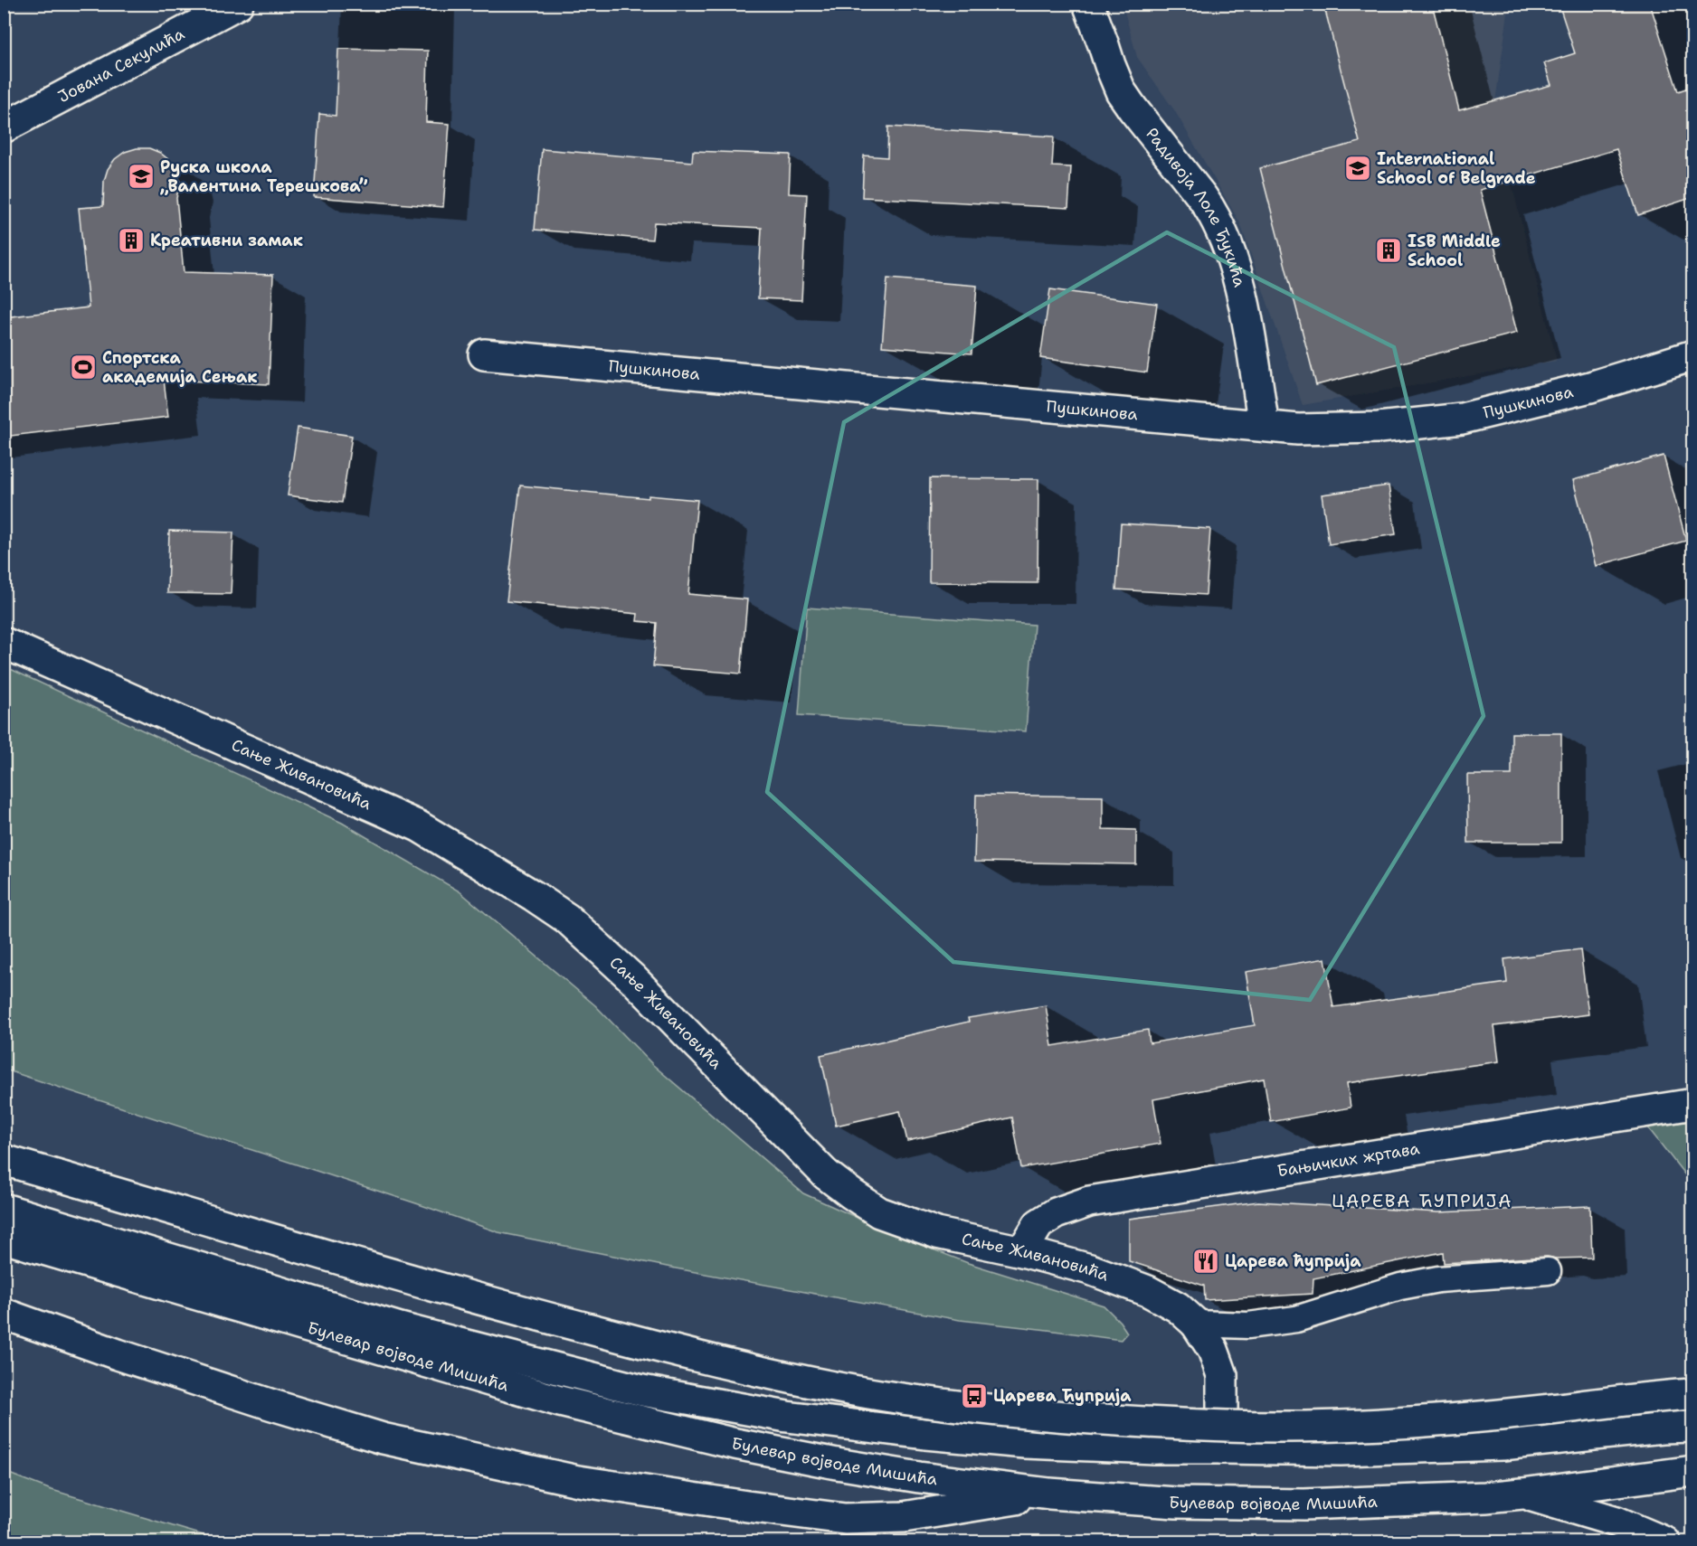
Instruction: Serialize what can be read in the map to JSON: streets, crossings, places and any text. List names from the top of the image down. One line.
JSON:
{"streets":{"main road":["Јована Секулића","Радивоја Лоле Ђукића","Пушкинова","Сање Живановића","Бањичких жртава","Булевар војводе Мишића"]},"crossings":[["Радивоја Лоле Ђукића","Пушкинова"],["Сање Живановића","Бањичких жртава"]],"districts":["ЦАРЕВА ЋУПРИЈА"],"places":{"school or university":["International School of Belgrade","Руска школа „Валентина Терешкова”"],"building":["Креативни замак","ISB Middle School"],"sports":["Спортска академија Сењак"],"restaurant":["Царева ћуприја"],"bus stop":["Царева Ћуприја"]}}
